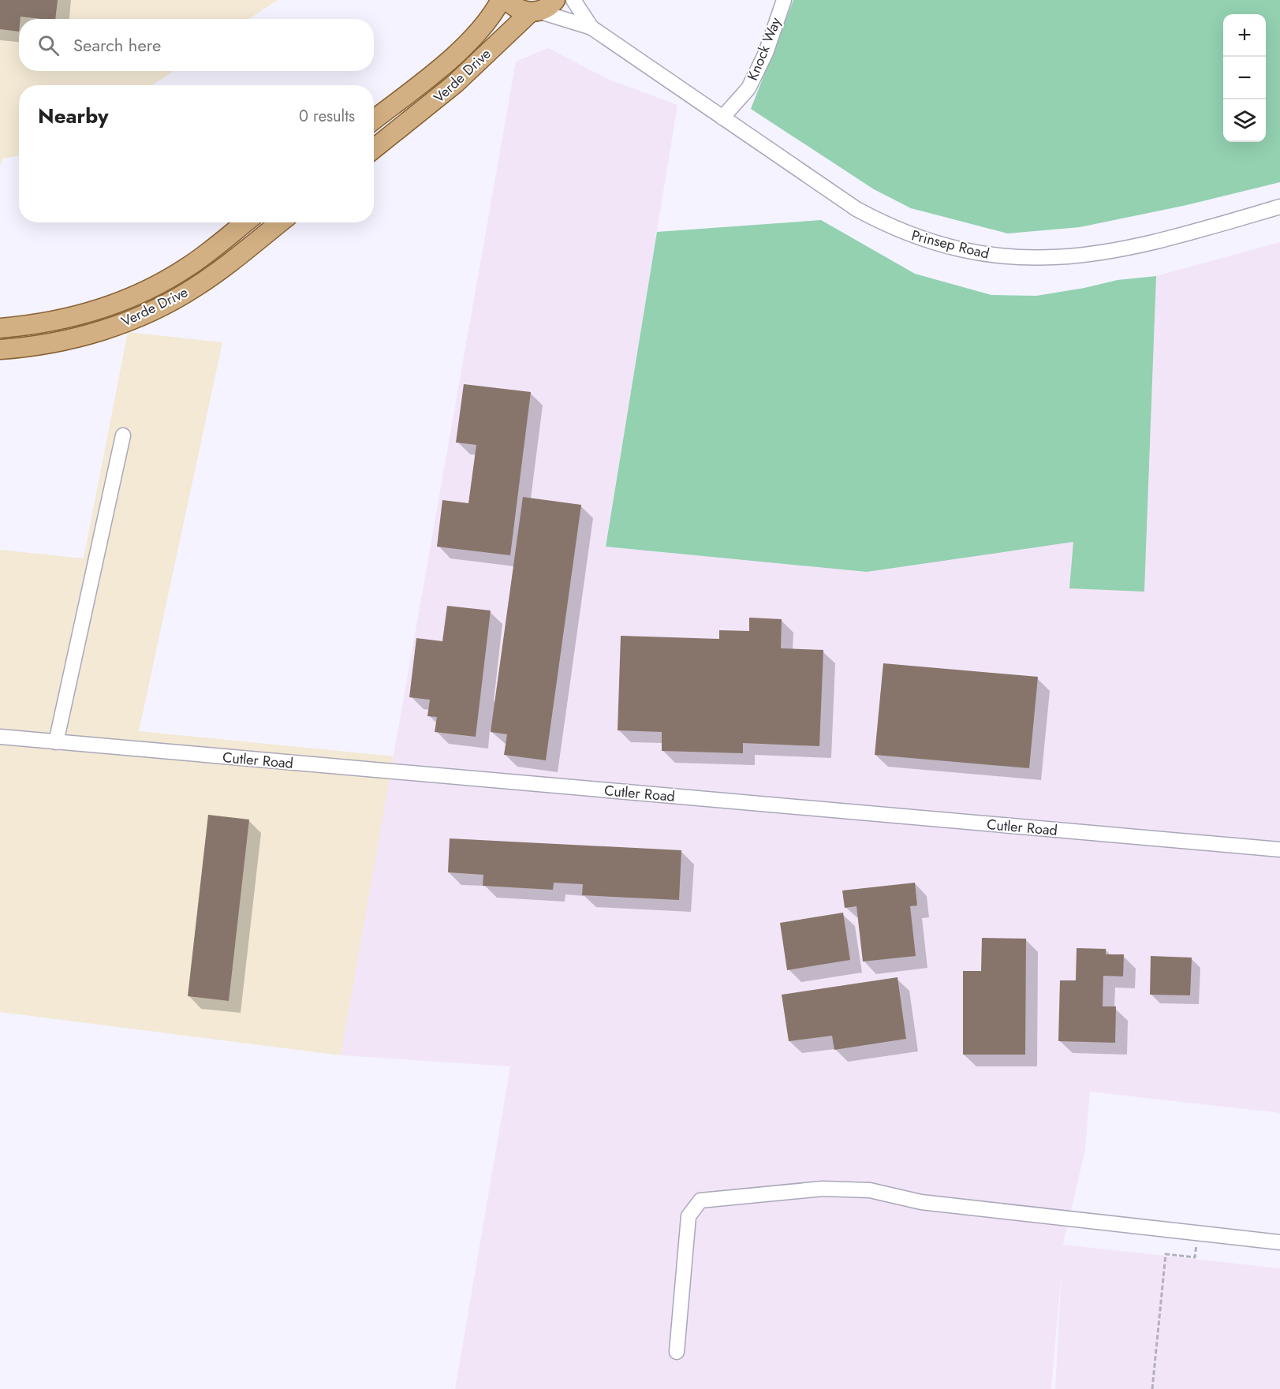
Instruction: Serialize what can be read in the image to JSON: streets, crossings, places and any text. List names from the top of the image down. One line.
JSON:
{"streets":{"main road":["Verde Drive"],"street":["Knock Way","Prinsep Road","Cutler Road"]},"crossings":[["Knock Way","Prinsep Road"],["Verde Drive","Prinsep Road"]],"page":{"map_buttons":["+","−"],"search":"Search here","heading":["Nearby","0 results"]}}
